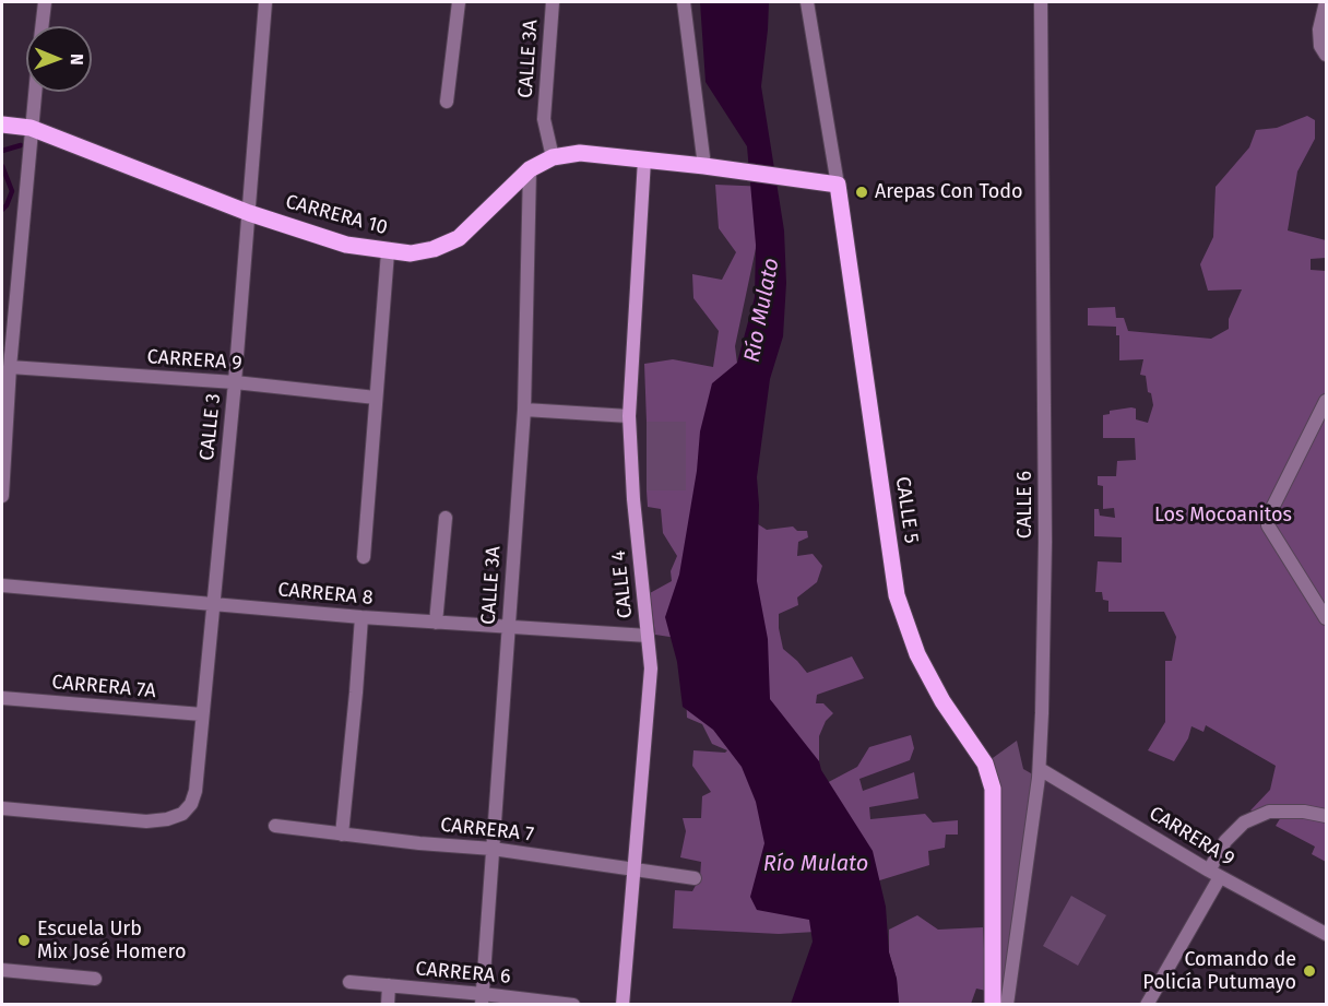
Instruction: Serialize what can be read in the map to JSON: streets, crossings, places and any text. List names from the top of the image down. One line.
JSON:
{"streets":{"main road":["CARRERA 10","CALLE 5","CALLE 4"],"street":["CALLE 3A","CARRERA 9","CALLE 3","CALLE 6","CARRERA 8","CARRERA 7A","CARRERA 7","CARRERA 6"]},"crossings":[["CALLE 3A","CARRERA 10"],["CALLE 3A","CARRERA 8"],["CALLE 3A","CARRERA 7"],["CALLE 3A","CARRERA 6"],["CARRERA 10","CALLE 3"],["CARRERA 10","CALLE 5"],["CARRERA 10","CALLE 4"],["CARRERA 9","CALLE 3"],["CARRERA 9","CALLE 6"],["CALLE 3","CARRERA 8"],["CALLE 3","CARRERA 7A"],["CALLE 4","CARRERA 8"],["CALLE 4","CARRERA 7"]],"water":["Río Mulato"],"parks":["Los Mocoanitos"],"places":["Arepas Con Todo","Escuela Urb Mix José Homero","Comando de Policía Putumayo"],"north":"right"}
